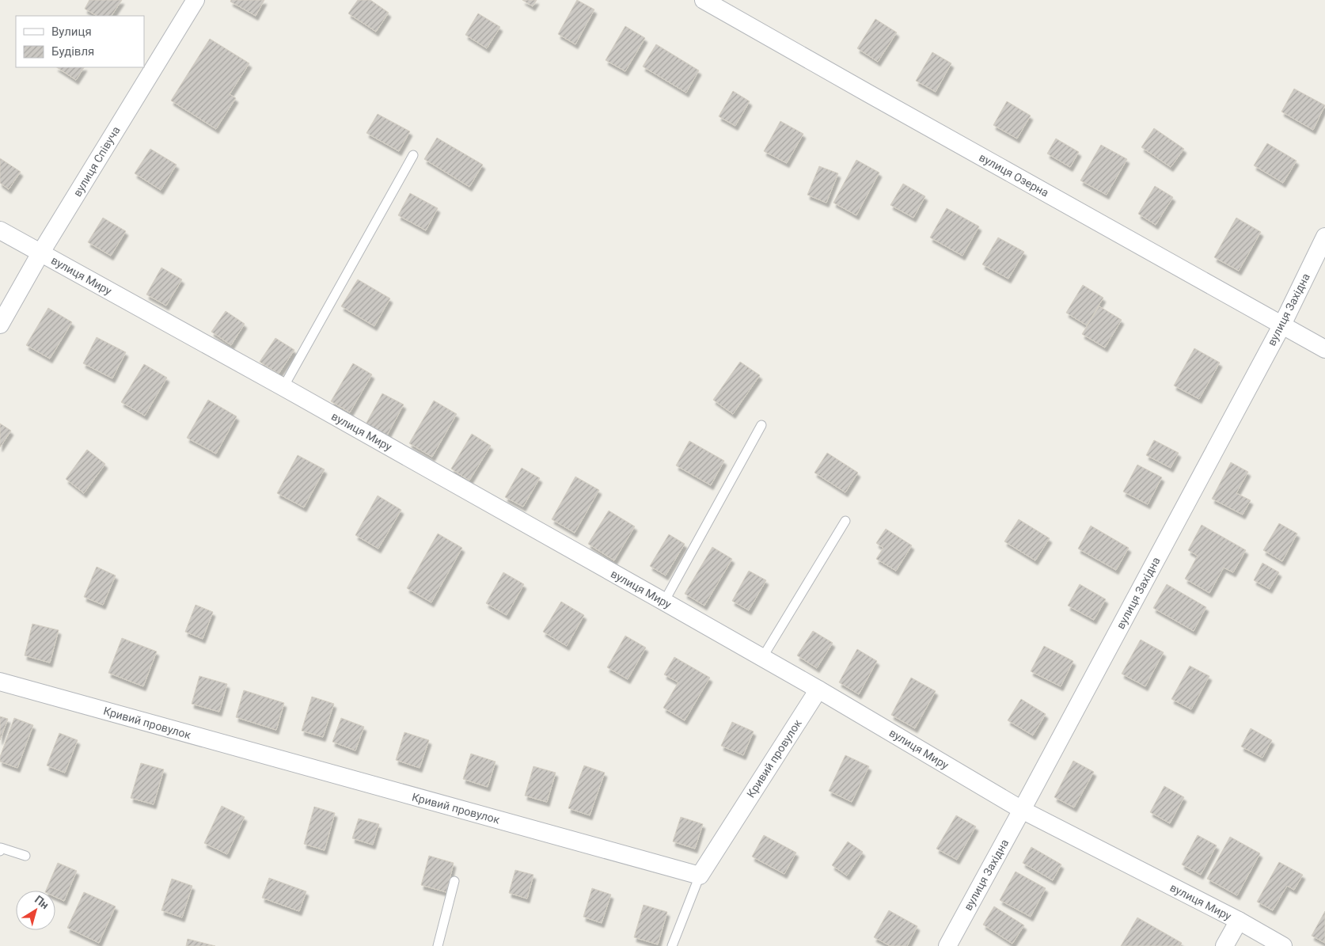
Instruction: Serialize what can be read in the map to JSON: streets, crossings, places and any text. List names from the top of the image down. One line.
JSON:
{"streets":{"street":["вулиця Співуча","вулиця Озерна","вулиця Миру","вулиця Західна","Кривий провулок"]},"crossings":[["вулиця Співуча","вулиця Миру"],["вулиця Озерна","вулиця Західна"],["вулиця Миру","вулиця Західна"],["вулиця Миру","Кривий провулок"]],"legend":["Вулиця","Будівля"],"north":"top right"}
